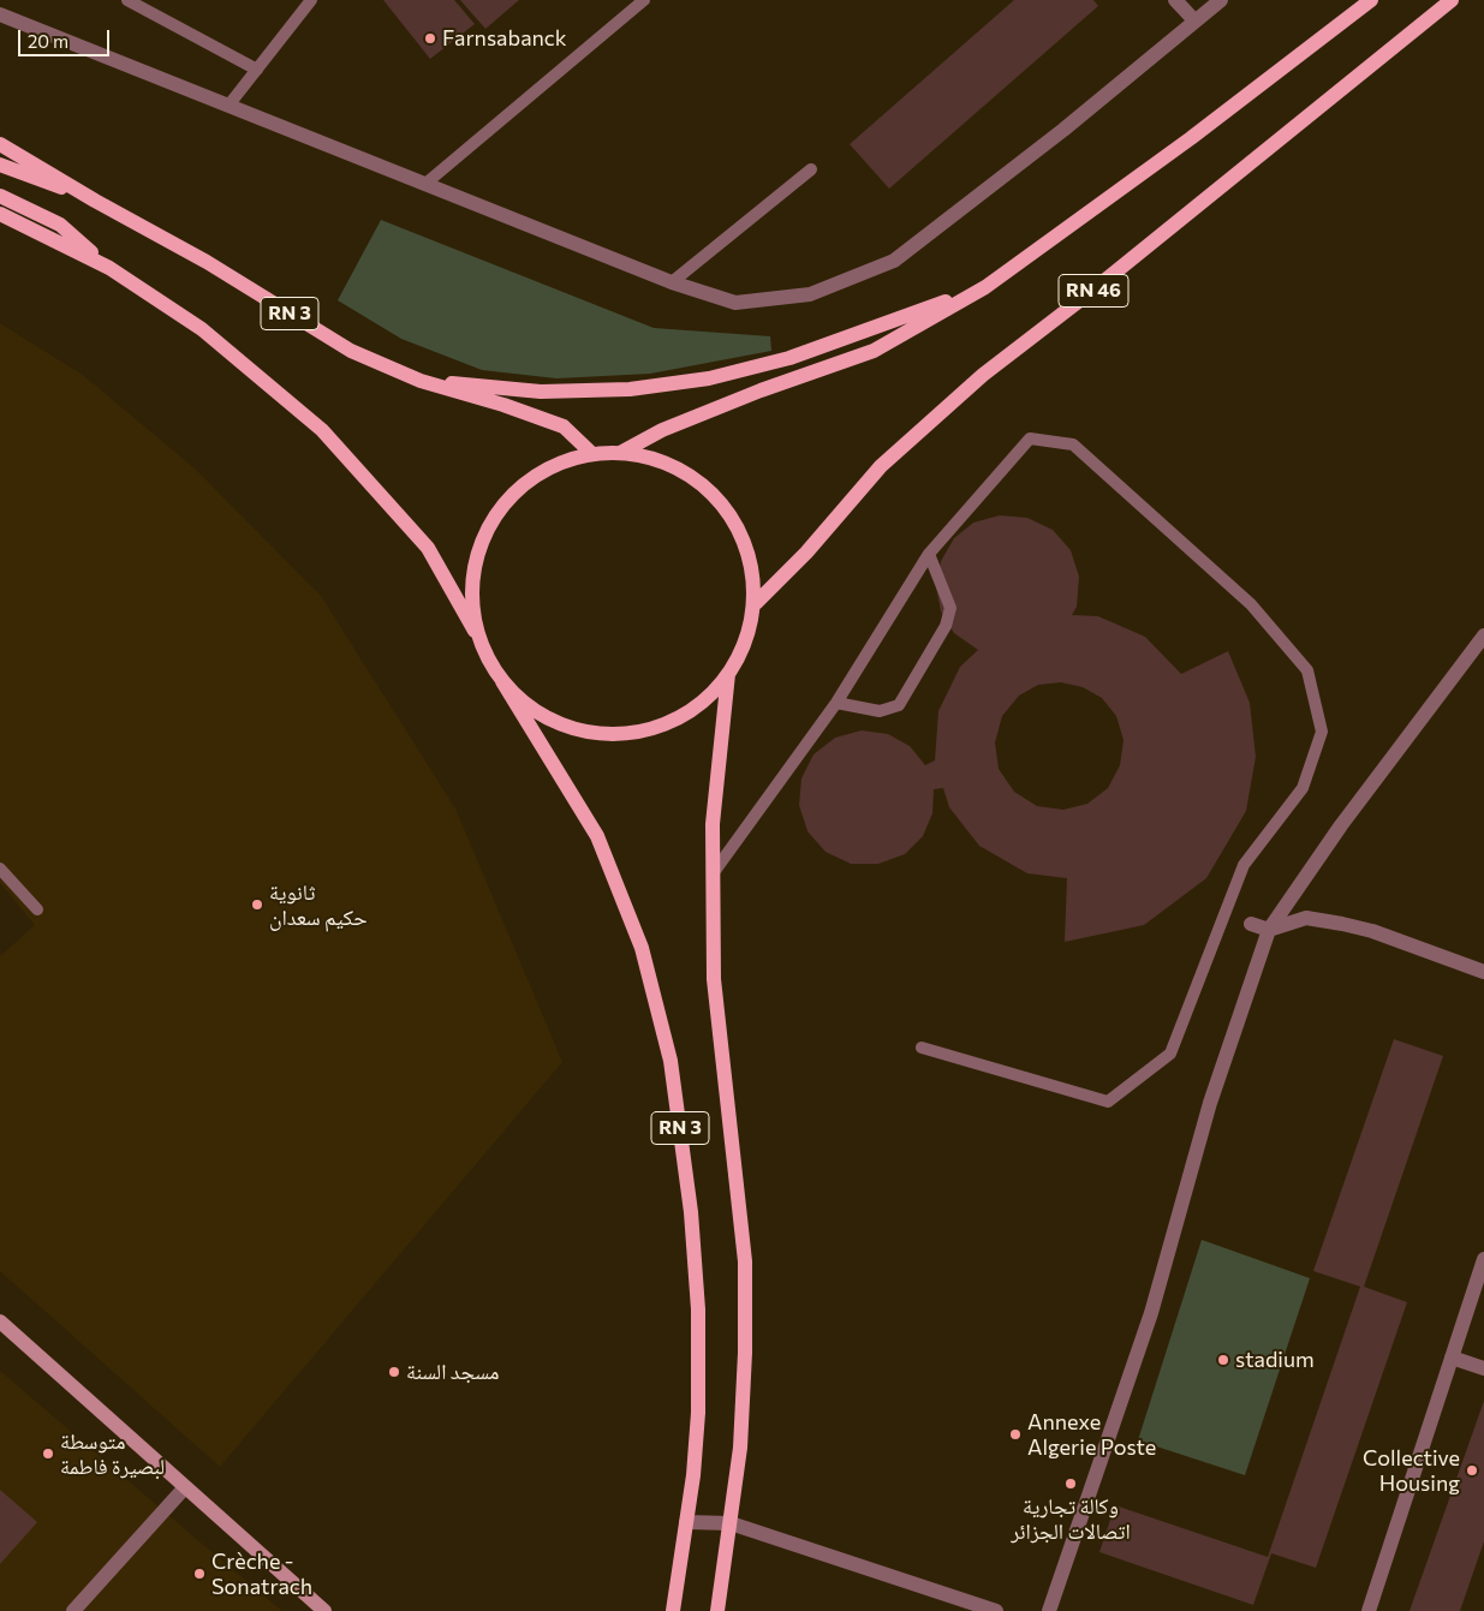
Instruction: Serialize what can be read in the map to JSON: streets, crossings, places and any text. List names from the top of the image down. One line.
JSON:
{"streets":{"main road":["RN 46","RN 3"]},"places":["Farnsabanck","ثانوية حكيم سعدان","stadium","مسجد السنة","Annexe Algerie Poste","متوسطة لبصيرة فاطمة","Collective Housing","وكالة تجارية اتصالات الجزائر","Crèche - Sonatrach"],"scale_bar":"20 m"}
